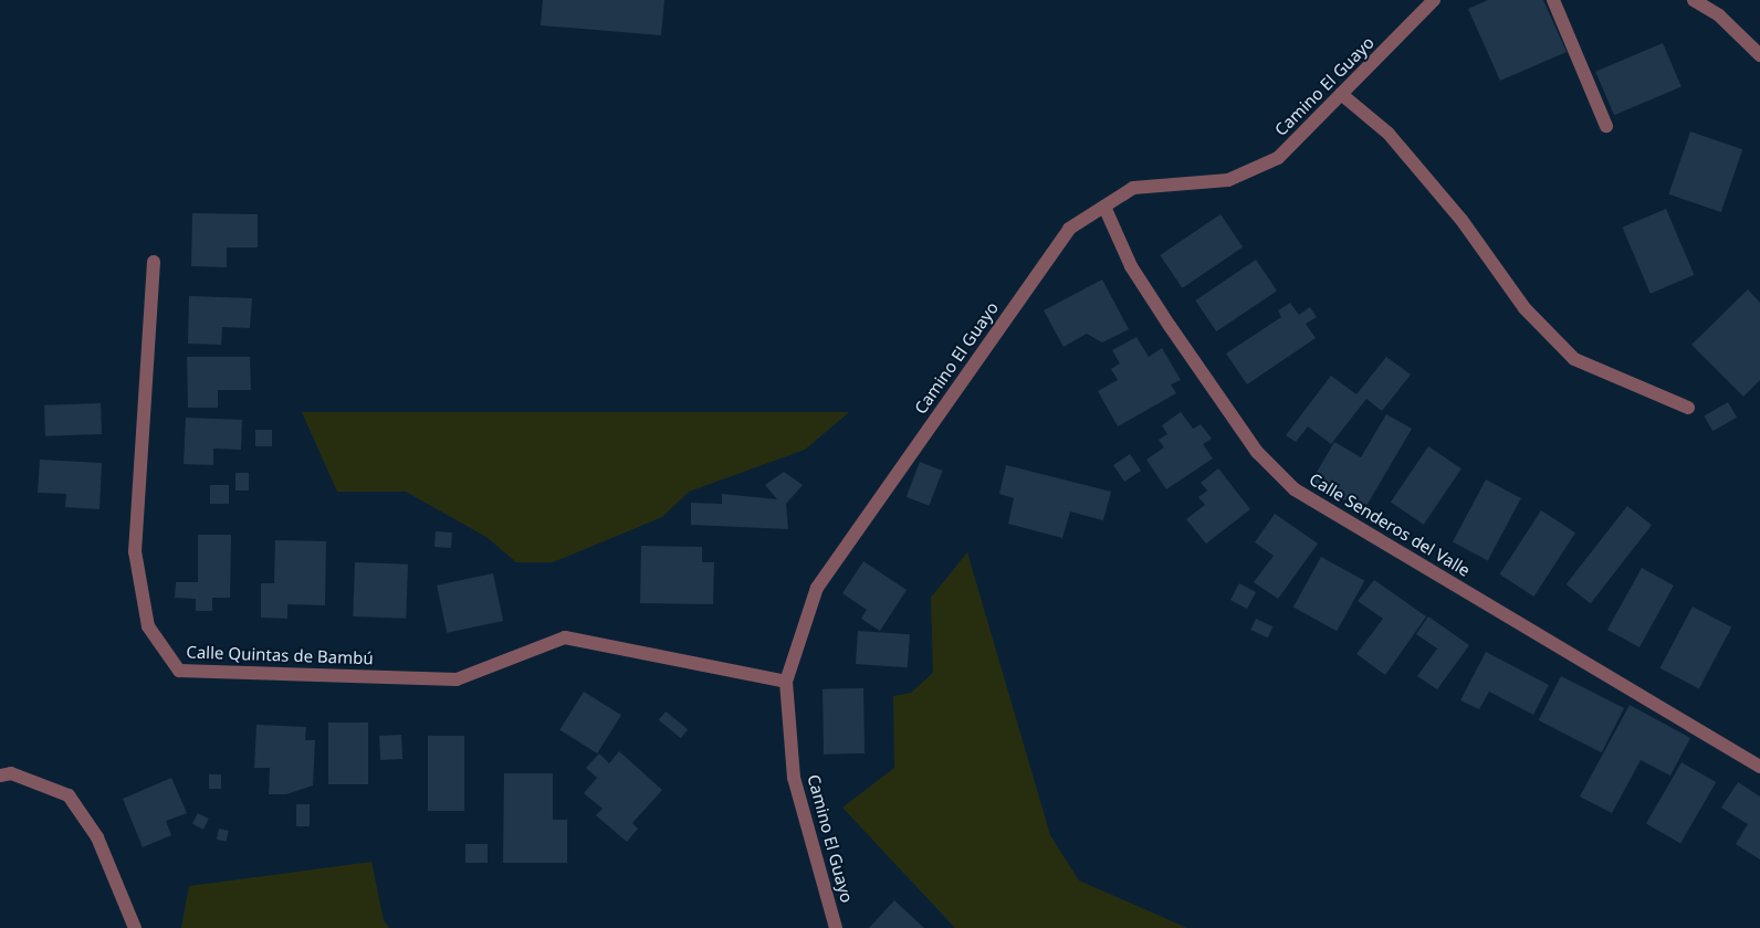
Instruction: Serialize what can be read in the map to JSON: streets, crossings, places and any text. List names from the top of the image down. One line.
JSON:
{"streets":{"street":["Camino El Guayo","Calle Senderos del Valle","Calle Quintas de Bambú"]},"crossings":[["Camino El Guayo","Calle Senderos del Valle"],["Camino El Guayo","Calle Quintas de Bambú"]]}
